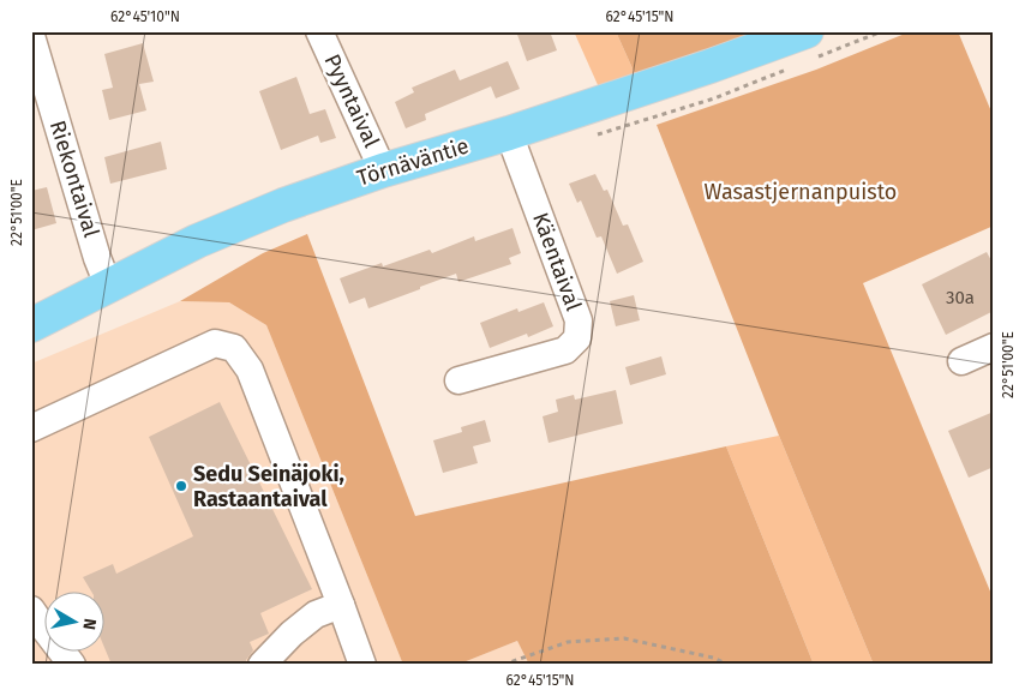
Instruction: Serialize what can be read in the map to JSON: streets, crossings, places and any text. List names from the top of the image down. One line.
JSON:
{"streets":{"main road":["Törnäväntie"],"street":["Pyyntaival","Riekontaival","Käentaival"]},"crossings":[["Pyyntaival","Törnäväntie"],["Törnäväntie","Riekontaival"],["Törnäväntie","Käentaival"]],"parks":["Wasastjernanpuisto"],"places":["Sedu Seinäjoki, Rastaantaival"],"house_numbers":["30a"],"north":"right","coordinates":["62°45'10\"N","62°45'15\"N","22°51'00\"E"]}
